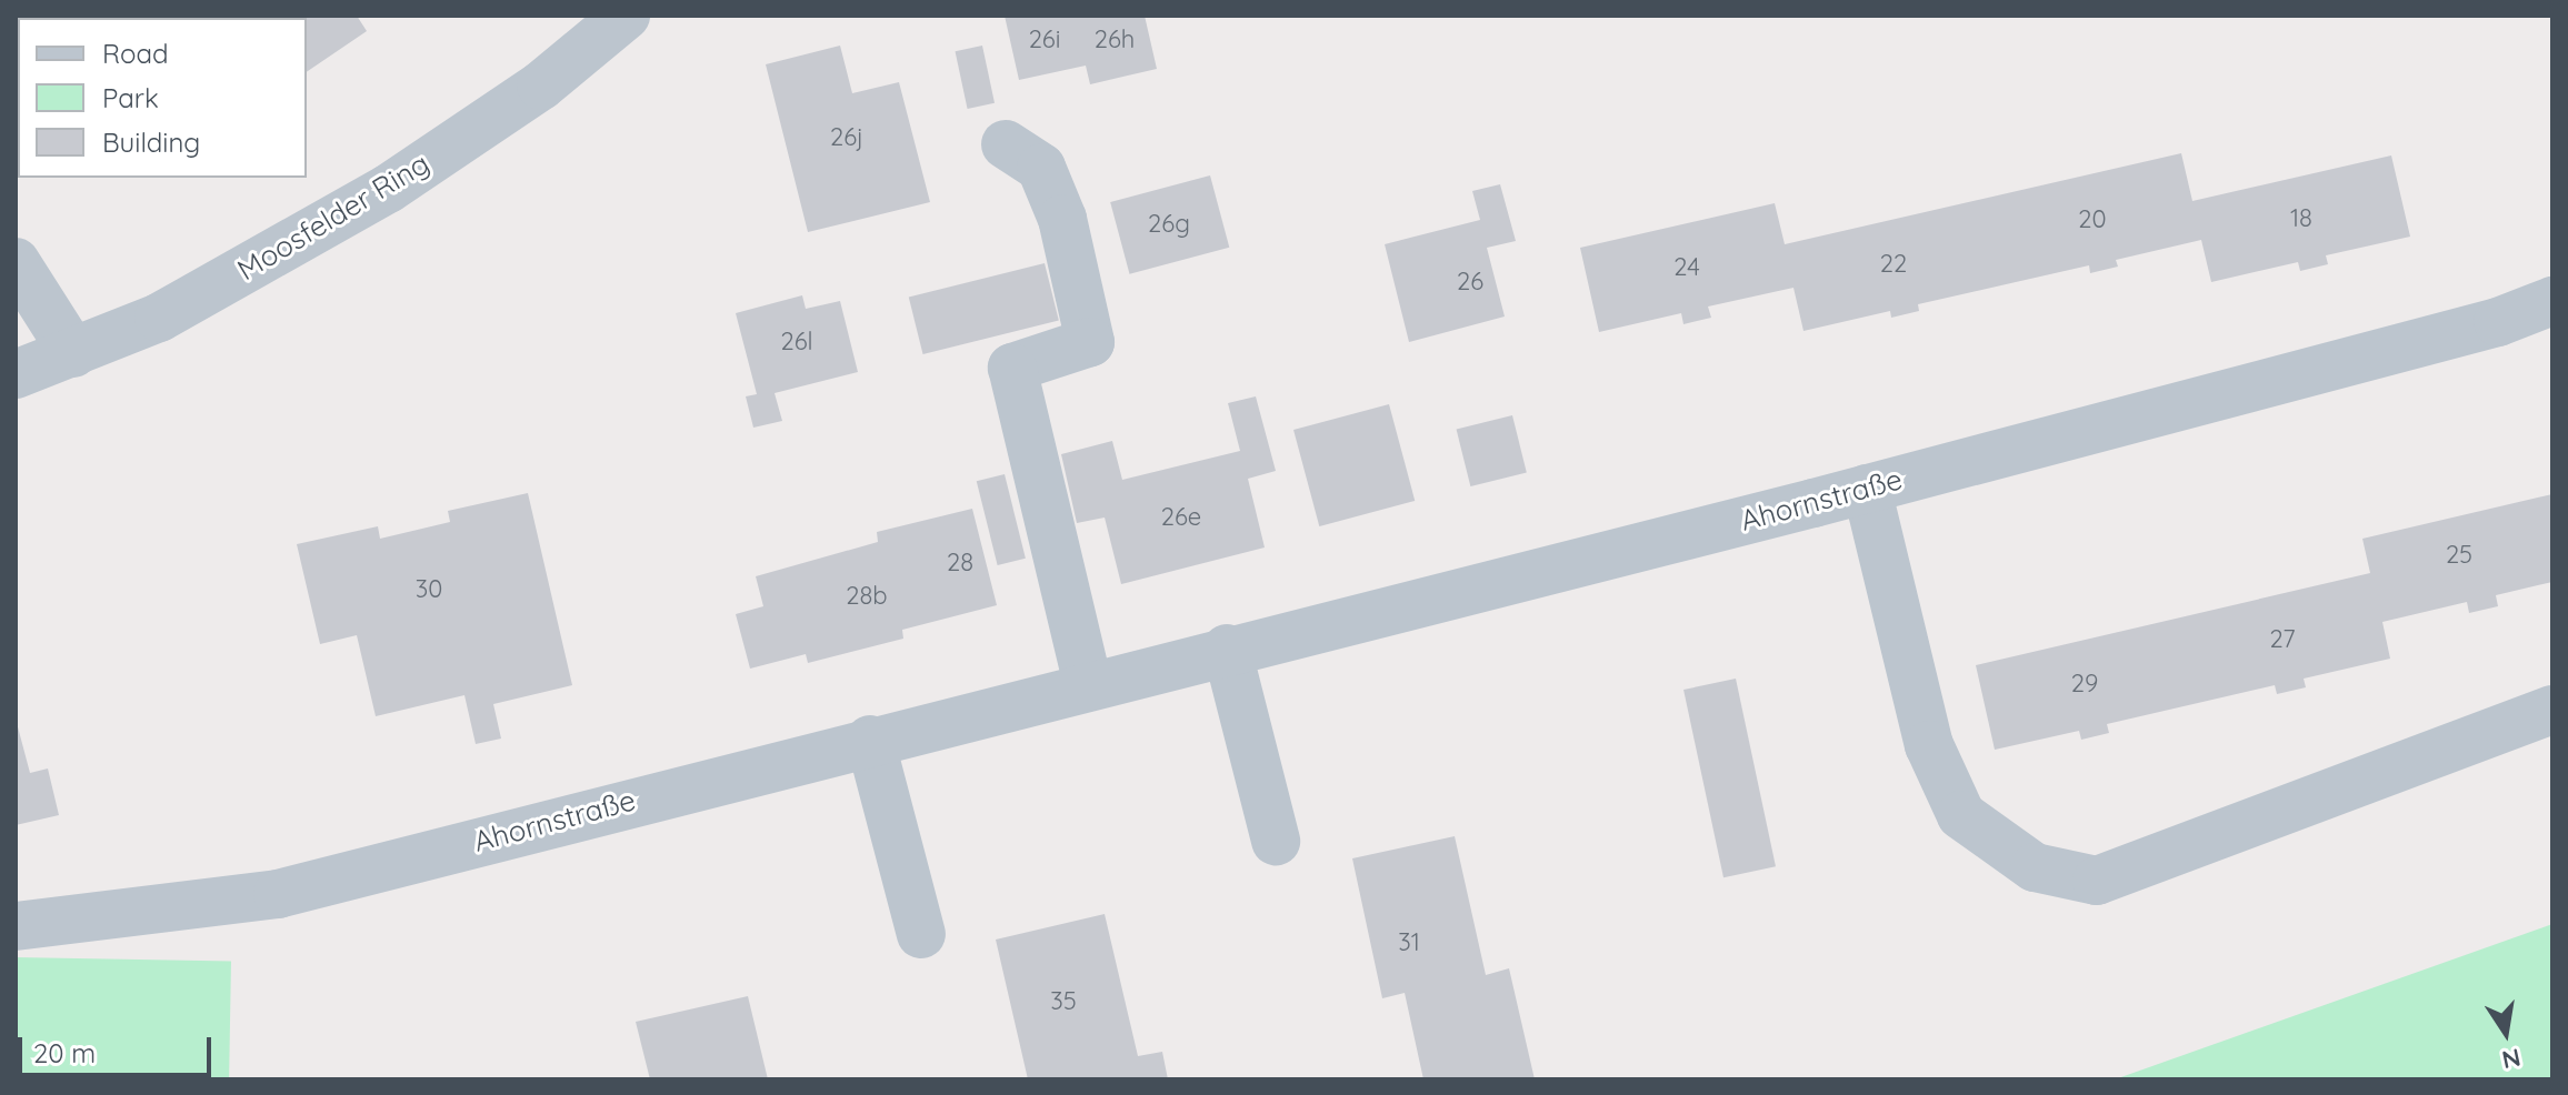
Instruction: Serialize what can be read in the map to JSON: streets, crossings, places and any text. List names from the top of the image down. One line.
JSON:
{"streets":{"street":["Moosfelder Ring","Ahornstraße"]},"house_numbers":["26i","26h","26j","18","20","26g","22","24","26","26l","26e","25","28","30","28b","27","29","31","35"],"legend":["Road","Park","Building"],"scale_bar":"20 m","north":"bottom"}
